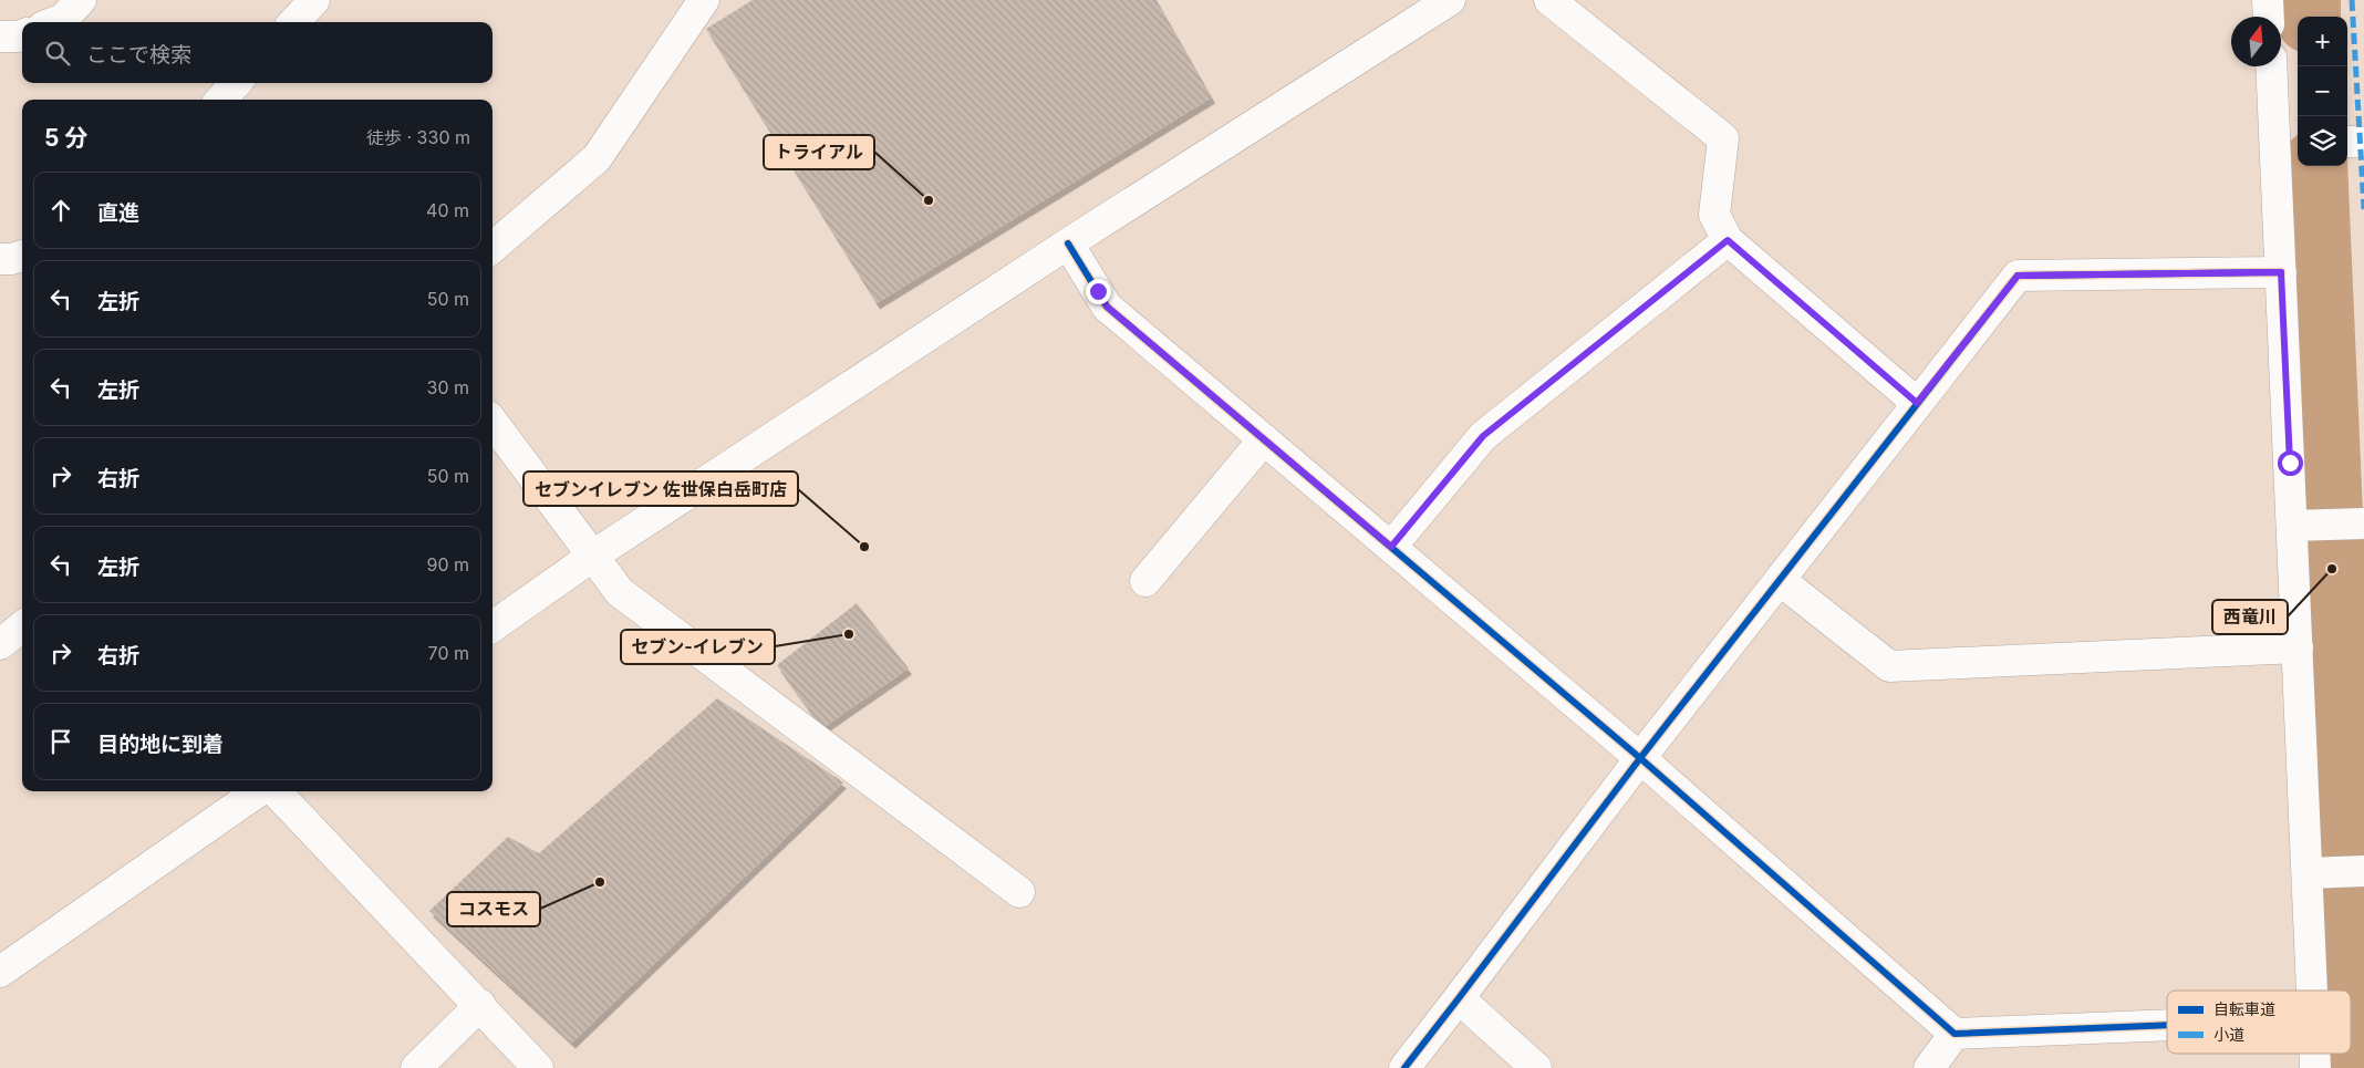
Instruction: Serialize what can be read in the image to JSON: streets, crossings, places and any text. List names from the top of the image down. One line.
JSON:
{"places":["トライアル","セブンイレブン 佐世保白岳町店","西竜川","セブン-イレブン","コスモス"],"legend":["自転車道","小道"],"north":"top","page":{"map_buttons":["+","−"],"search":"ここで検索","heading":["5 分","徒歩 · 330 m"],"list":[["直進","40 m"],["左折","50 m"],["左折","30 m"],["右折","50 m"],["左折","90 m"],["右折","70 m"],"目的地に到着"]}}
